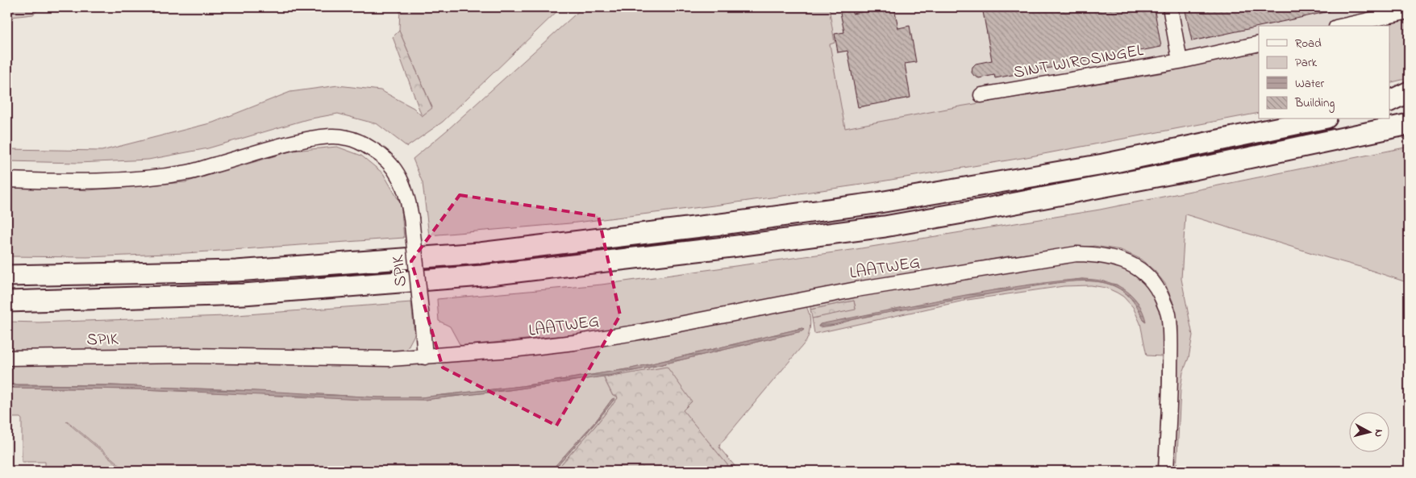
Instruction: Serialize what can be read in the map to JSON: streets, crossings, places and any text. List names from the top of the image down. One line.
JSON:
{"streets":{"street":["SINT WIROSINGEL","LAATWEG","SPIK"]},"crossings":[["LAATWEG","SPIK"]],"legend":["Road","Park","Water","Building"],"north":"right"}
